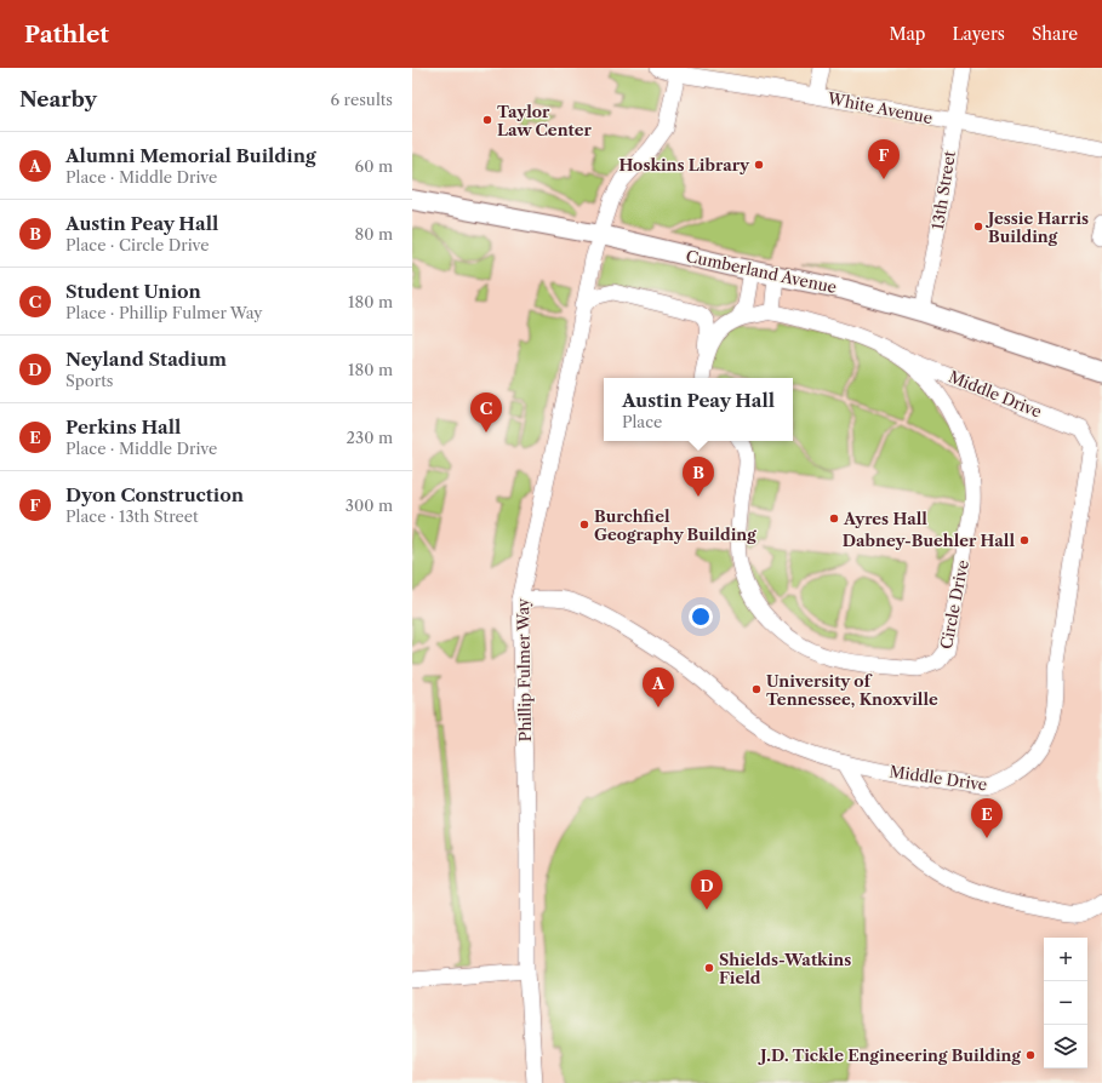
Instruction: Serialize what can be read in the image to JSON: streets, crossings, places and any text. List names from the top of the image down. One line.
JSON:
{"streets":{"main road":["Cumberland Avenue"],"street":["White Avenue","13th Street","Middle Drive","Circle Drive","Phillip Fulmer Way"]},"crossings":[["White Avenue","13th Street"],["White Avenue","Phillip Fulmer Way"],["13th Street","Cumberland Avenue"],["Cumberland Avenue","Phillip Fulmer Way"],["Middle Drive","Circle Drive"],["Middle Drive","Phillip Fulmer Way"]],"places":["Taylor Law Center","Hoskins Library","Jessie Harris Building","Ayres Hall","Burchfiel Geography Building","Dabney-Buehler Hall","University of Tennessee, Knoxville","Shields-Watkins Field","J.D. Tickle Engineering Building"],"page":{"header":"Pathlet","nav":["Map","Layers","Share"],"heading":["Nearby","6 results"],"list":[{"mark":"A","name":"Alumni Memorial Building","note":"Place · Middle Drive","value":"60 m"},{"mark":"B","name":"Austin Peay Hall","note":"Place · Circle Drive","value":"80 m"},{"mark":"C","name":"Student Union","note":"Place · Phillip Fulmer Way","value":"180 m"},{"mark":"D","name":"Neyland Stadium","note":"Sports","value":"180 m"},{"mark":"E","name":"Perkins Hall","note":"Place · Middle Drive","value":"230 m"},{"mark":"F","name":"Dyon Construction","note":"Place · 13th Street","value":"300 m"}],"pins":["F","C","B","A","E","D"],"popup":["Austin Peay Hall","Place"],"map_buttons":["+","−"]}}
